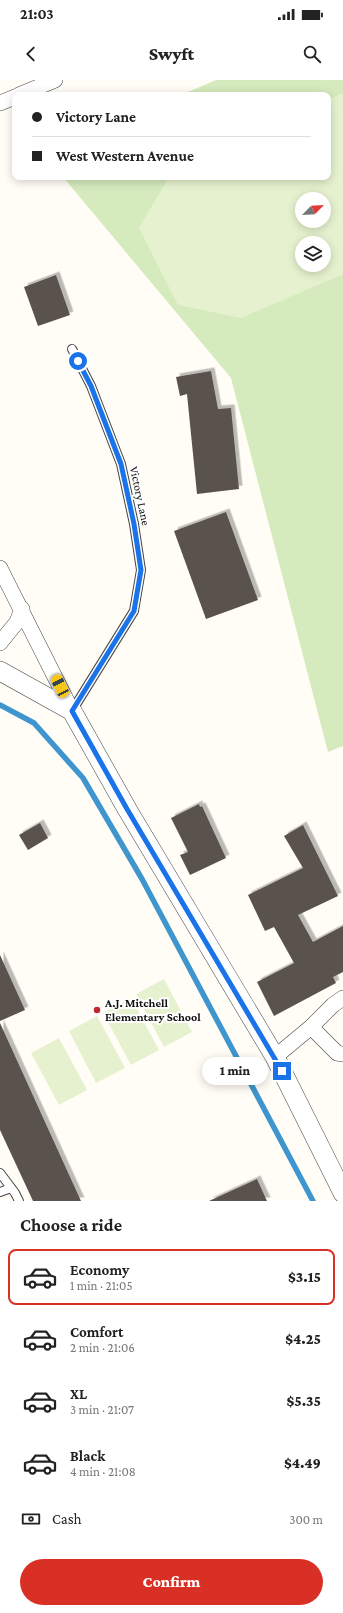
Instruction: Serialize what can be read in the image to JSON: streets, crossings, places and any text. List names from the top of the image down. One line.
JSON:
{"streets":{"lane":["Victory Lane"]},"places":["A.J. Mitchell Elementary School"],"north":"top right","page":{"status":"21:03","header":"Swyft","banner":["Victory Lane","West Western Avenue"],"bubble":"1 min","heading":"Choose a ride","list":[{"name":"Economy","note":"1 min · 21:05","value":"$3.15"},{"name":"Comfort","note":"2 min · 21:06","value":"$4.25"},{"name":"XL","note":"3 min · 21:07","value":"$5.35"},{"name":"Black","note":"4 min · 21:08","value":"$4.49"}],"pay":["Cash","300 m"],"buttons":"Confirm"}}
